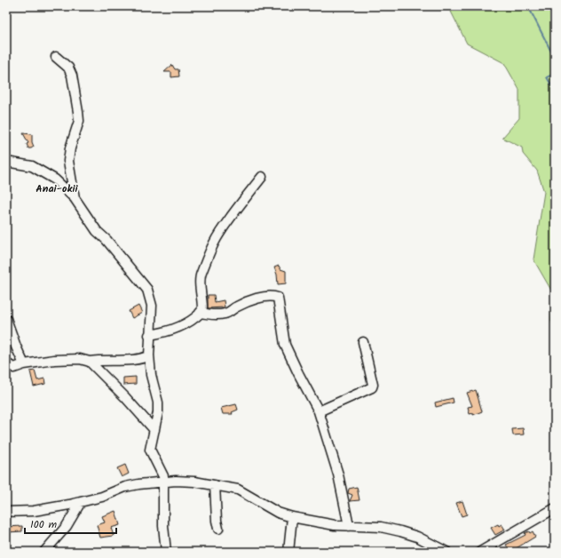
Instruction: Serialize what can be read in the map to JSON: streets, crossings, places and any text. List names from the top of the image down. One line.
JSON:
{"districts":["Anai-okii"],"scale_bar":"100 m"}
